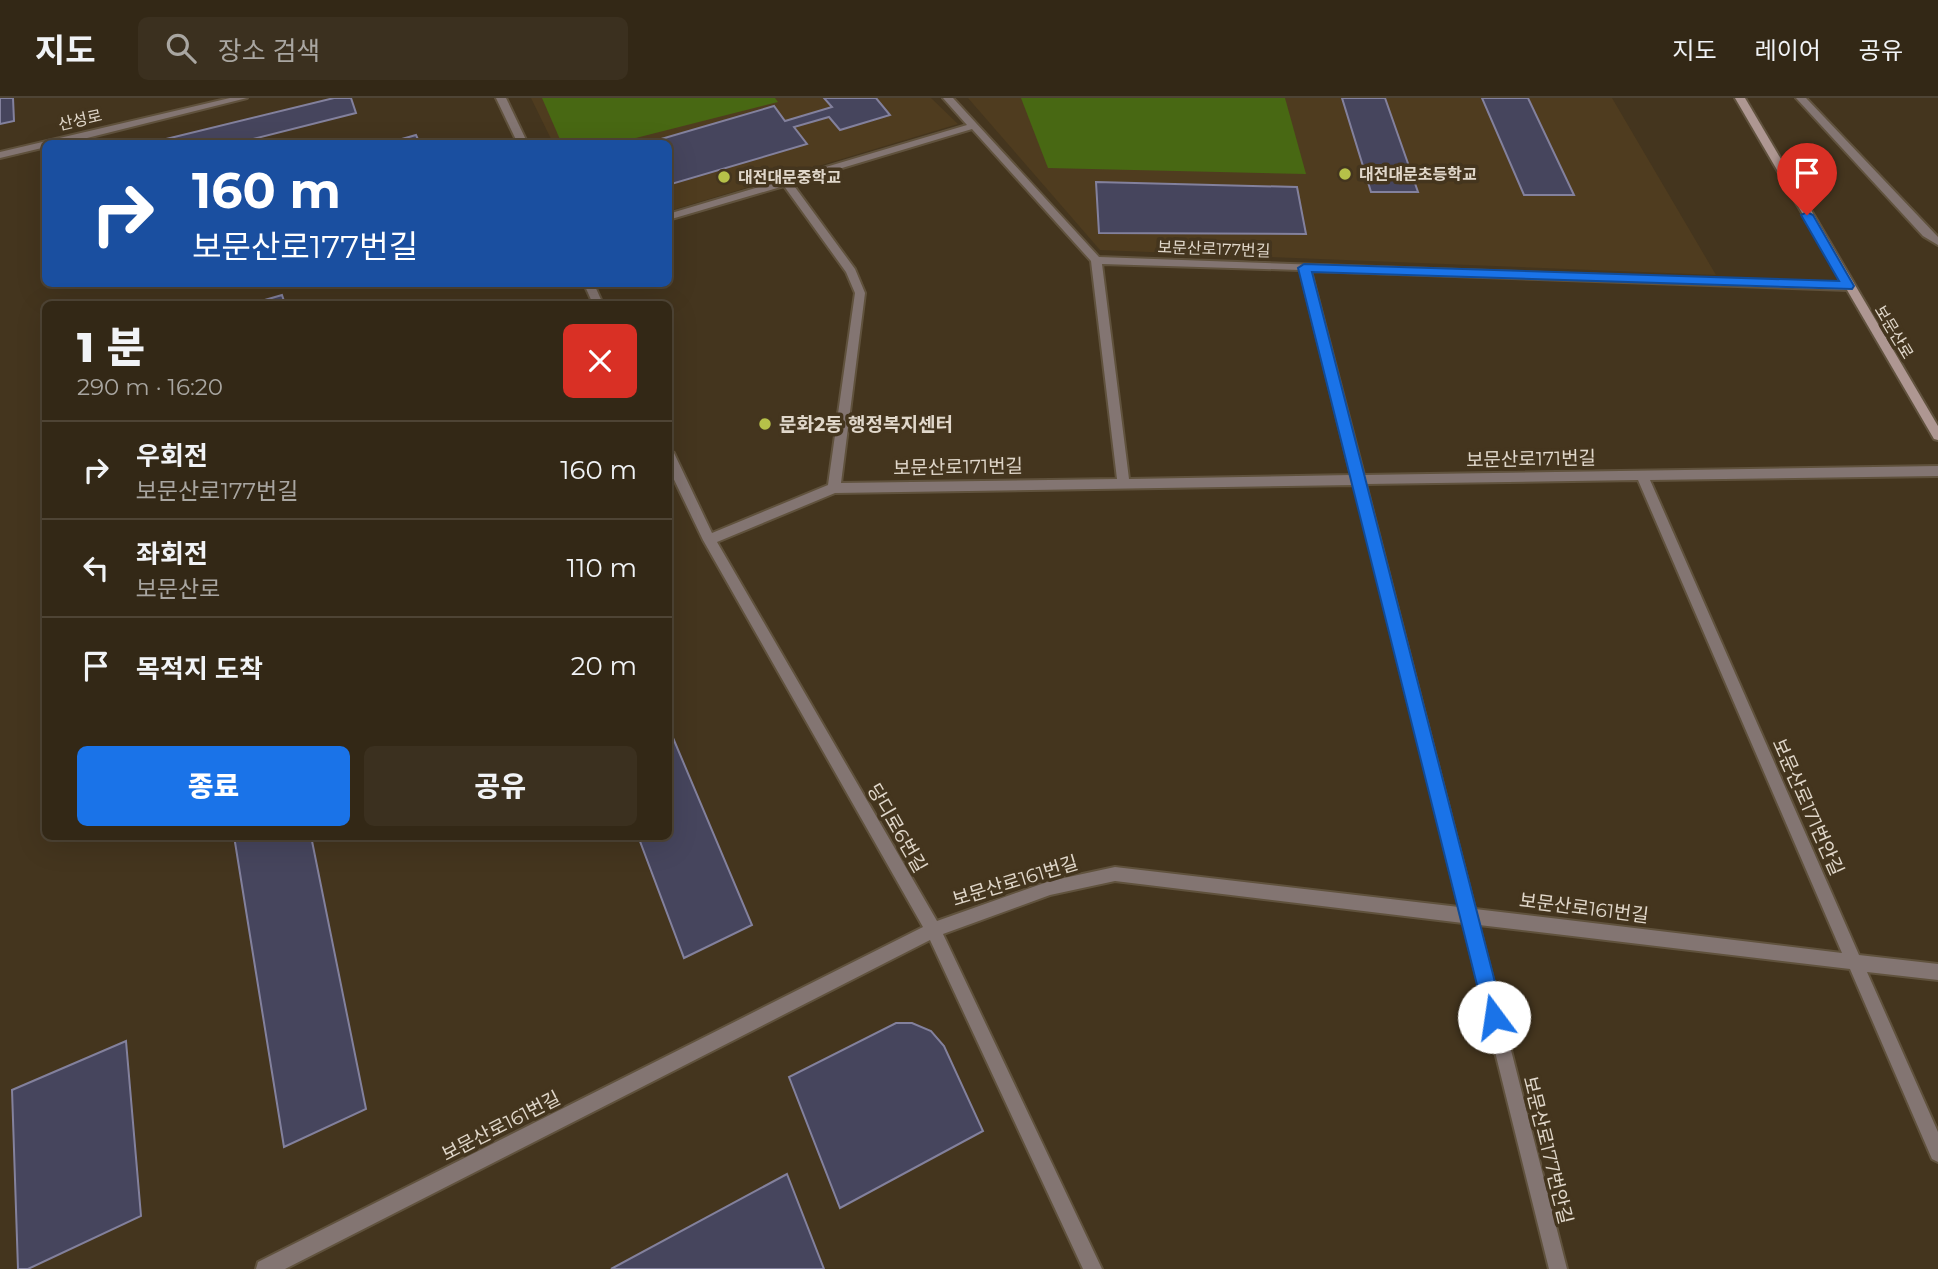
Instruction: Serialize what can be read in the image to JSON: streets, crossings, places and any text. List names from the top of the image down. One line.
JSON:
{"streets":{"main road":["보문산로"],"street":["산성로","보문산로177번길","보문산로171번길","보문산로171번안길","당디로6번길","보문산로161번길","보문산로177번안길"]},"crossings":[["보문산로177번길","보문산로"],["보문산로177번길","보문산로177번안길"],["보문산로171번길","보문산로171번안길"],["보문산로171번길","당디로6번길"],["보문산로171번길","보문산로177번안길"],["보문산로171번안길","보문산로161번길"],["당디로6번길","보문산로161번길"],["보문산로161번길","보문산로177번안길"]],"places":["대전대문초등학교","대전대문중학교","문화2동 행정복지센터"],"page":{"header":"지도","search":"장소 검색","nav":["지도","레이어","공유"],"turn":["160 m","보문산로177번길"],"heading":["1 분","290 m · 16:20"],"list":[{"name":"우회전","note":"보문산로177번길","value":"160 m"},{"name":"좌회전","note":"보문산로","value":"110 m"},{"name":"목적지 도착","value":"20 m"}],"buttons":["종료","공유"]}}
